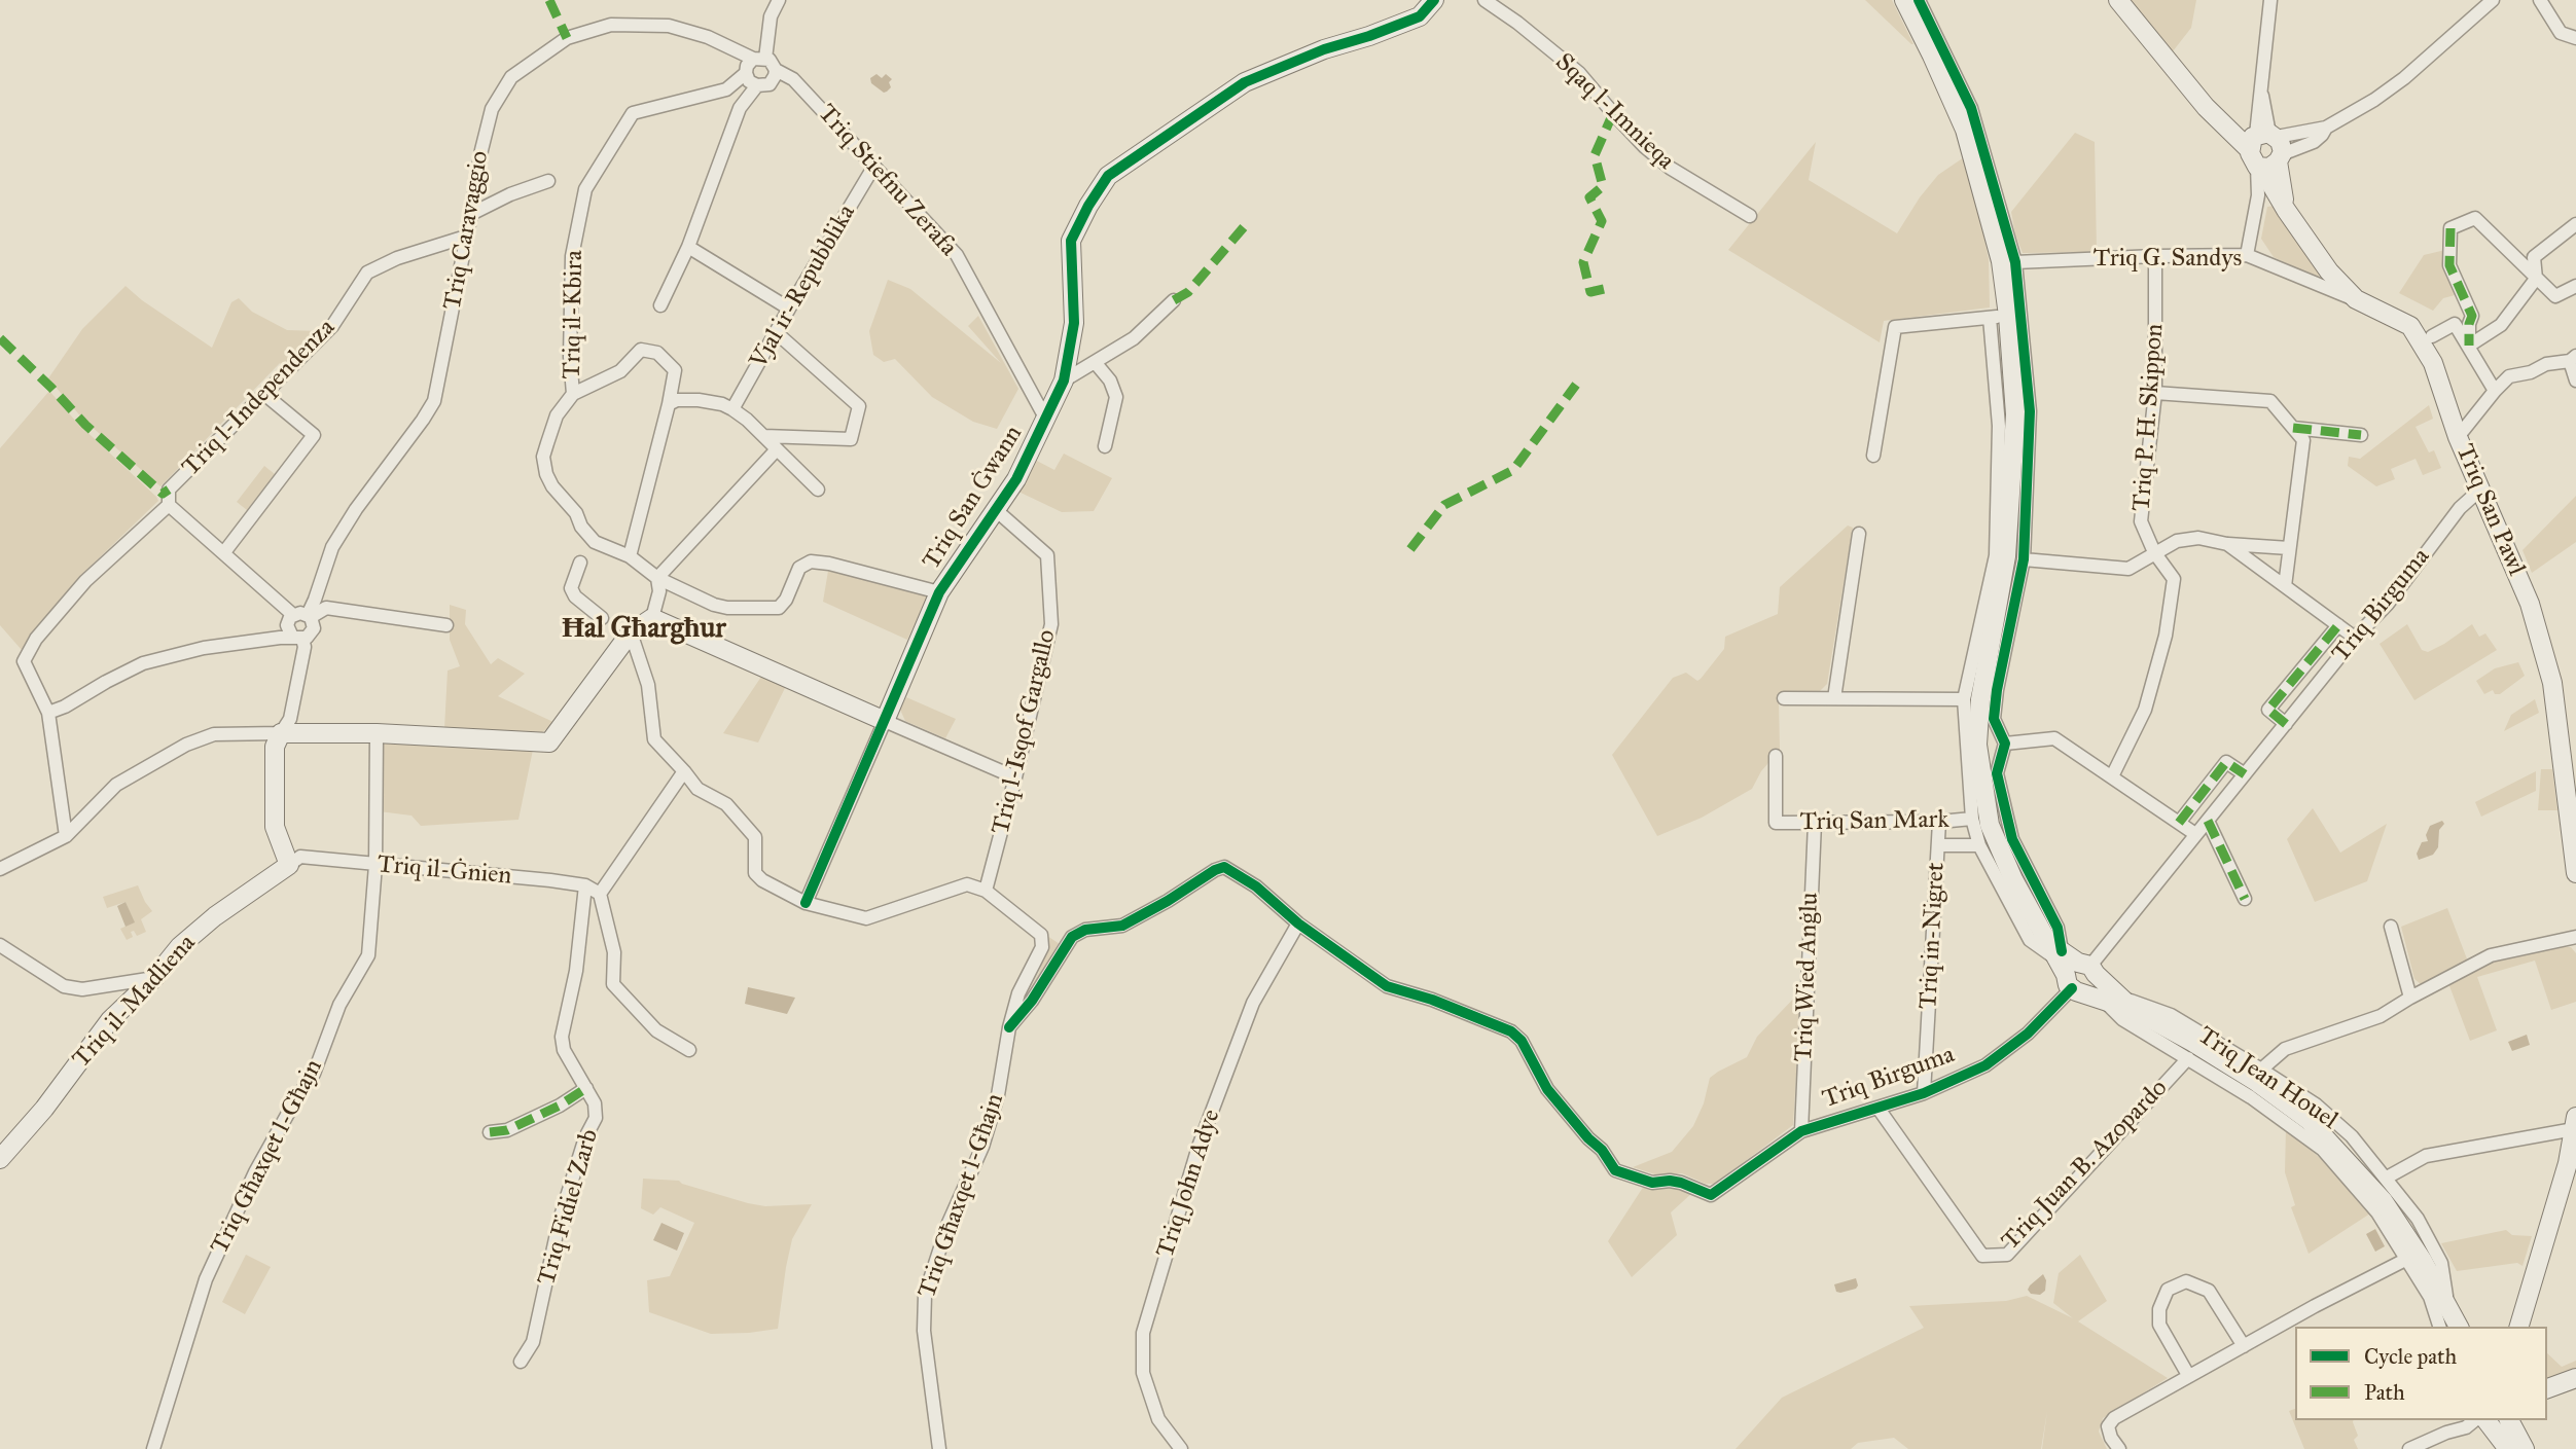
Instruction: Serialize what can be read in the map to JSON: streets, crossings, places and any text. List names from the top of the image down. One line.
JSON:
{"streets":{"main road":["Triq San Ġwann","Triq San Pawl","Triq il-Madliena","Triq Jean Houel"],"street":["Sqaq l-Imnieqa","Triq Stiefnu Zerafa","Triq Caravaggio","Triq G. Sandys","Vjal ir-Repubblika","Triq il-Kbira","Triq l-Independenza","Triq P. H. Skippon","Triq Birguma","Triq l-Isqof Gargallo","Triq San Mark","Triq il-Ġnien","Triq in-Nigret","Triq Wied Anġlu","Triq Għaxqet l-Għajn","Triq Juan B. Azopardo","Triq John Adye","Triq Fidiel Zarb"]},"crossings":[["Triq Stiefnu Zerafa","Triq Caravaggio"],["Triq Stiefnu Zerafa","Vjal ir-Repubblika"],["Triq Stiefnu Zerafa","Triq il-Kbira"],["Triq Stiefnu Zerafa","Triq San Ġwann"],["Triq Caravaggio","Triq il-Kbira"],["Triq Caravaggio","Triq l-Independenza"],["Triq G. Sandys","Triq P. H. Skippon"],["Triq G. Sandys","Triq San Pawl"],["Triq San Ġwann","Triq l-Isqof Gargallo"],["Triq San Pawl","Triq Birguma"],["Triq Birguma","Triq in-Nigret"],["Triq Birguma","Triq Wied Anġlu"],["Triq Birguma","Triq Jean Houel"],["Triq Birguma","Triq Juan B. Azopardo"],["Triq Birguma","Triq John Adye"],["Triq l-Isqof Gargallo","Triq Għaxqet l-Għajn"],["Triq San Mark","Triq in-Nigret"],["Triq San Mark","Triq Wied Anġlu"],["Triq il-Ġnien","Triq il-Madliena"],["Triq il-Ġnien","Triq Għaxqet l-Għajn"],["Triq il-Ġnien","Triq Fidiel Zarb"],["Triq Jean Houel","Triq Juan B. Azopardo"]],"districts":["Ħal Għargħur"],"legend":["Cycle path","Path"]}
